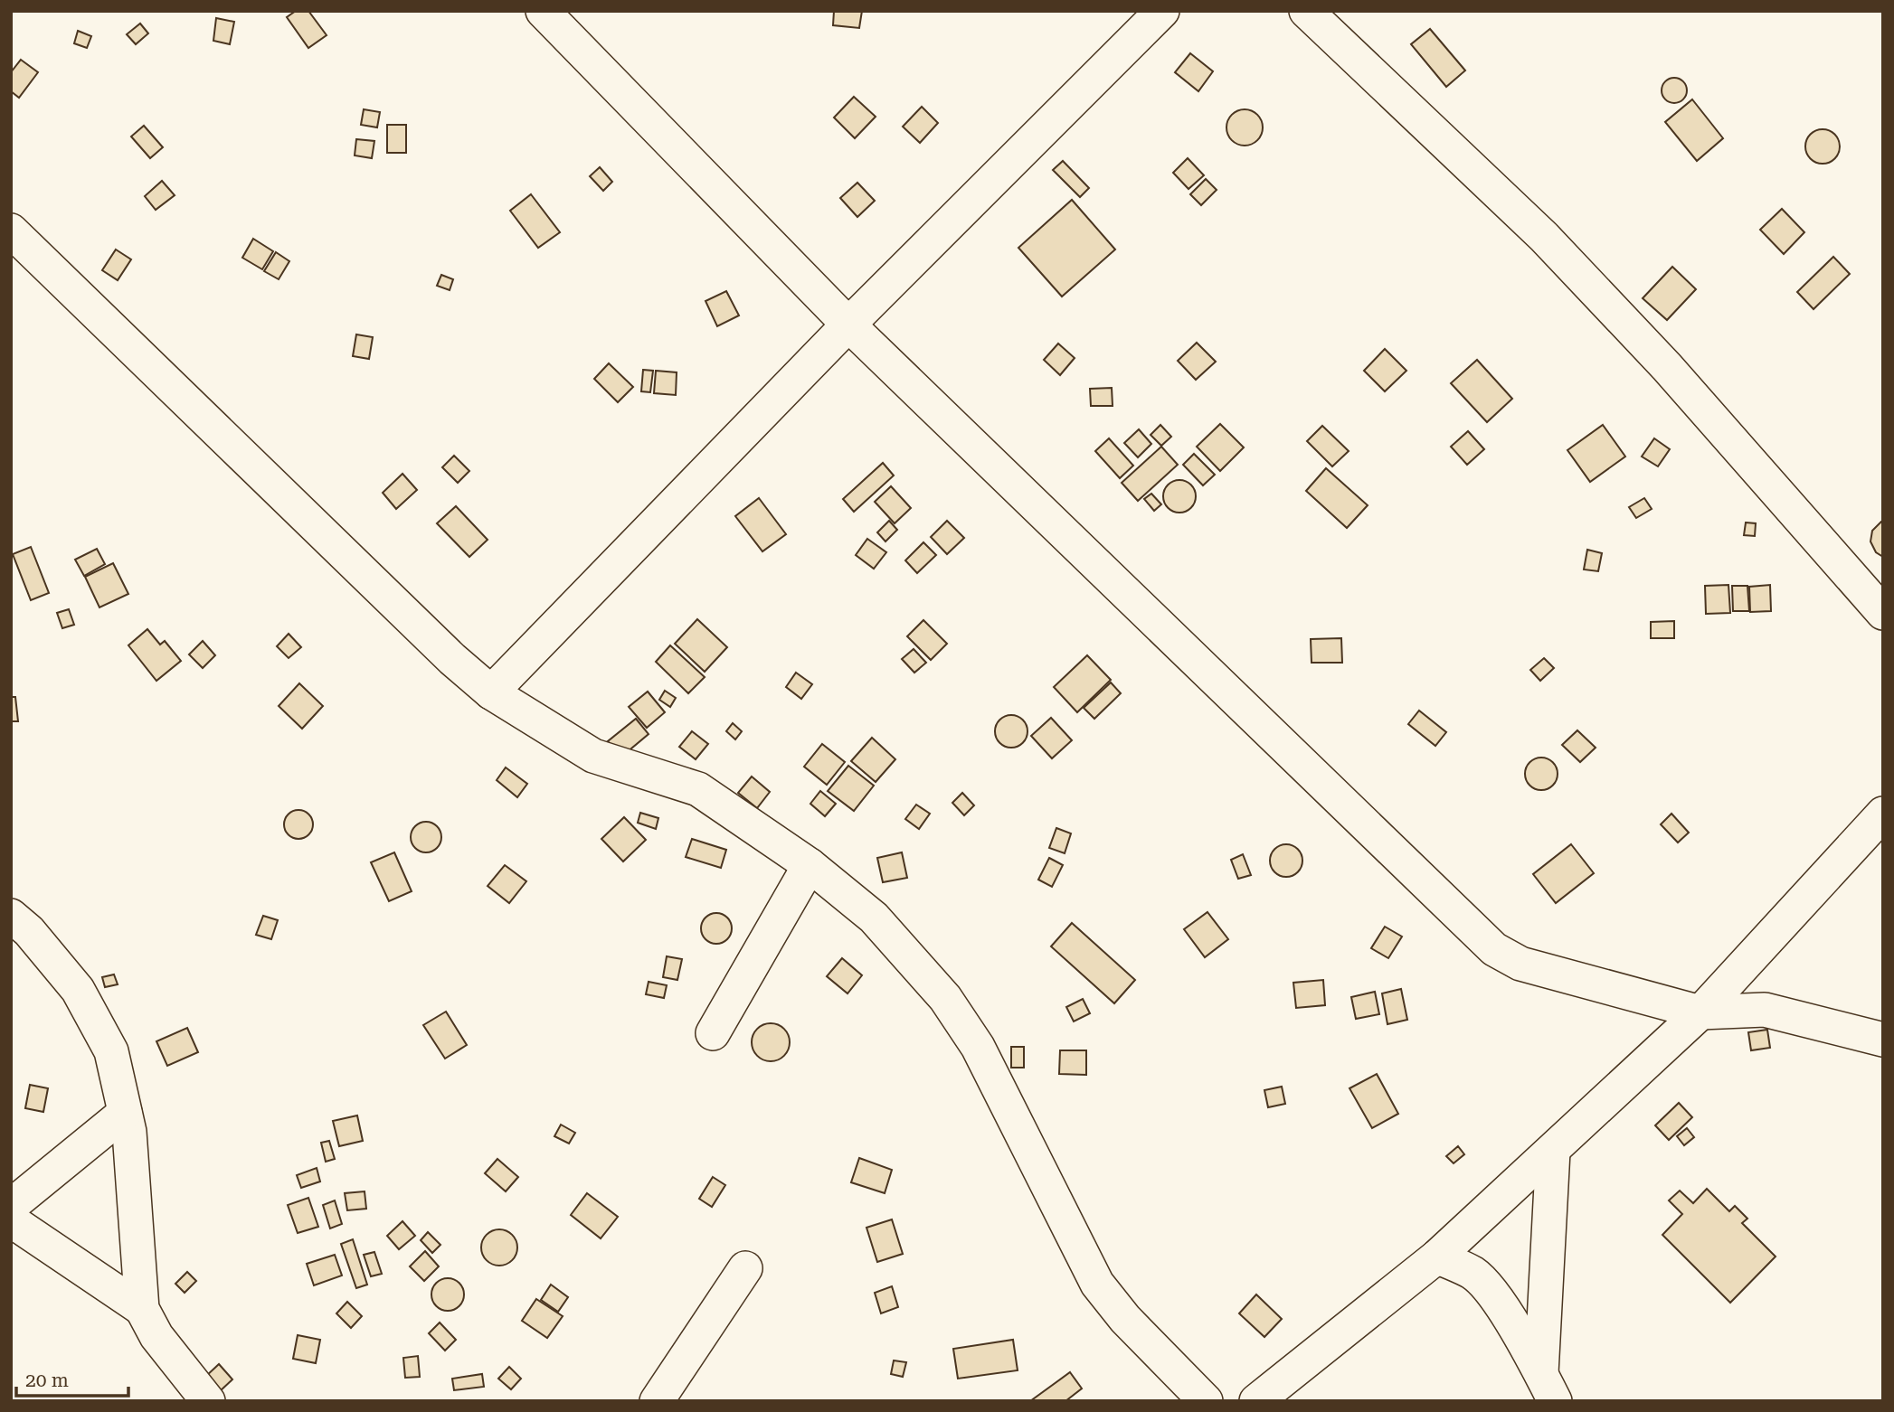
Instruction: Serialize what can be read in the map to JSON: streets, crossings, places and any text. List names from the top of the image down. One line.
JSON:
{"scale_bar":"20 m"}
